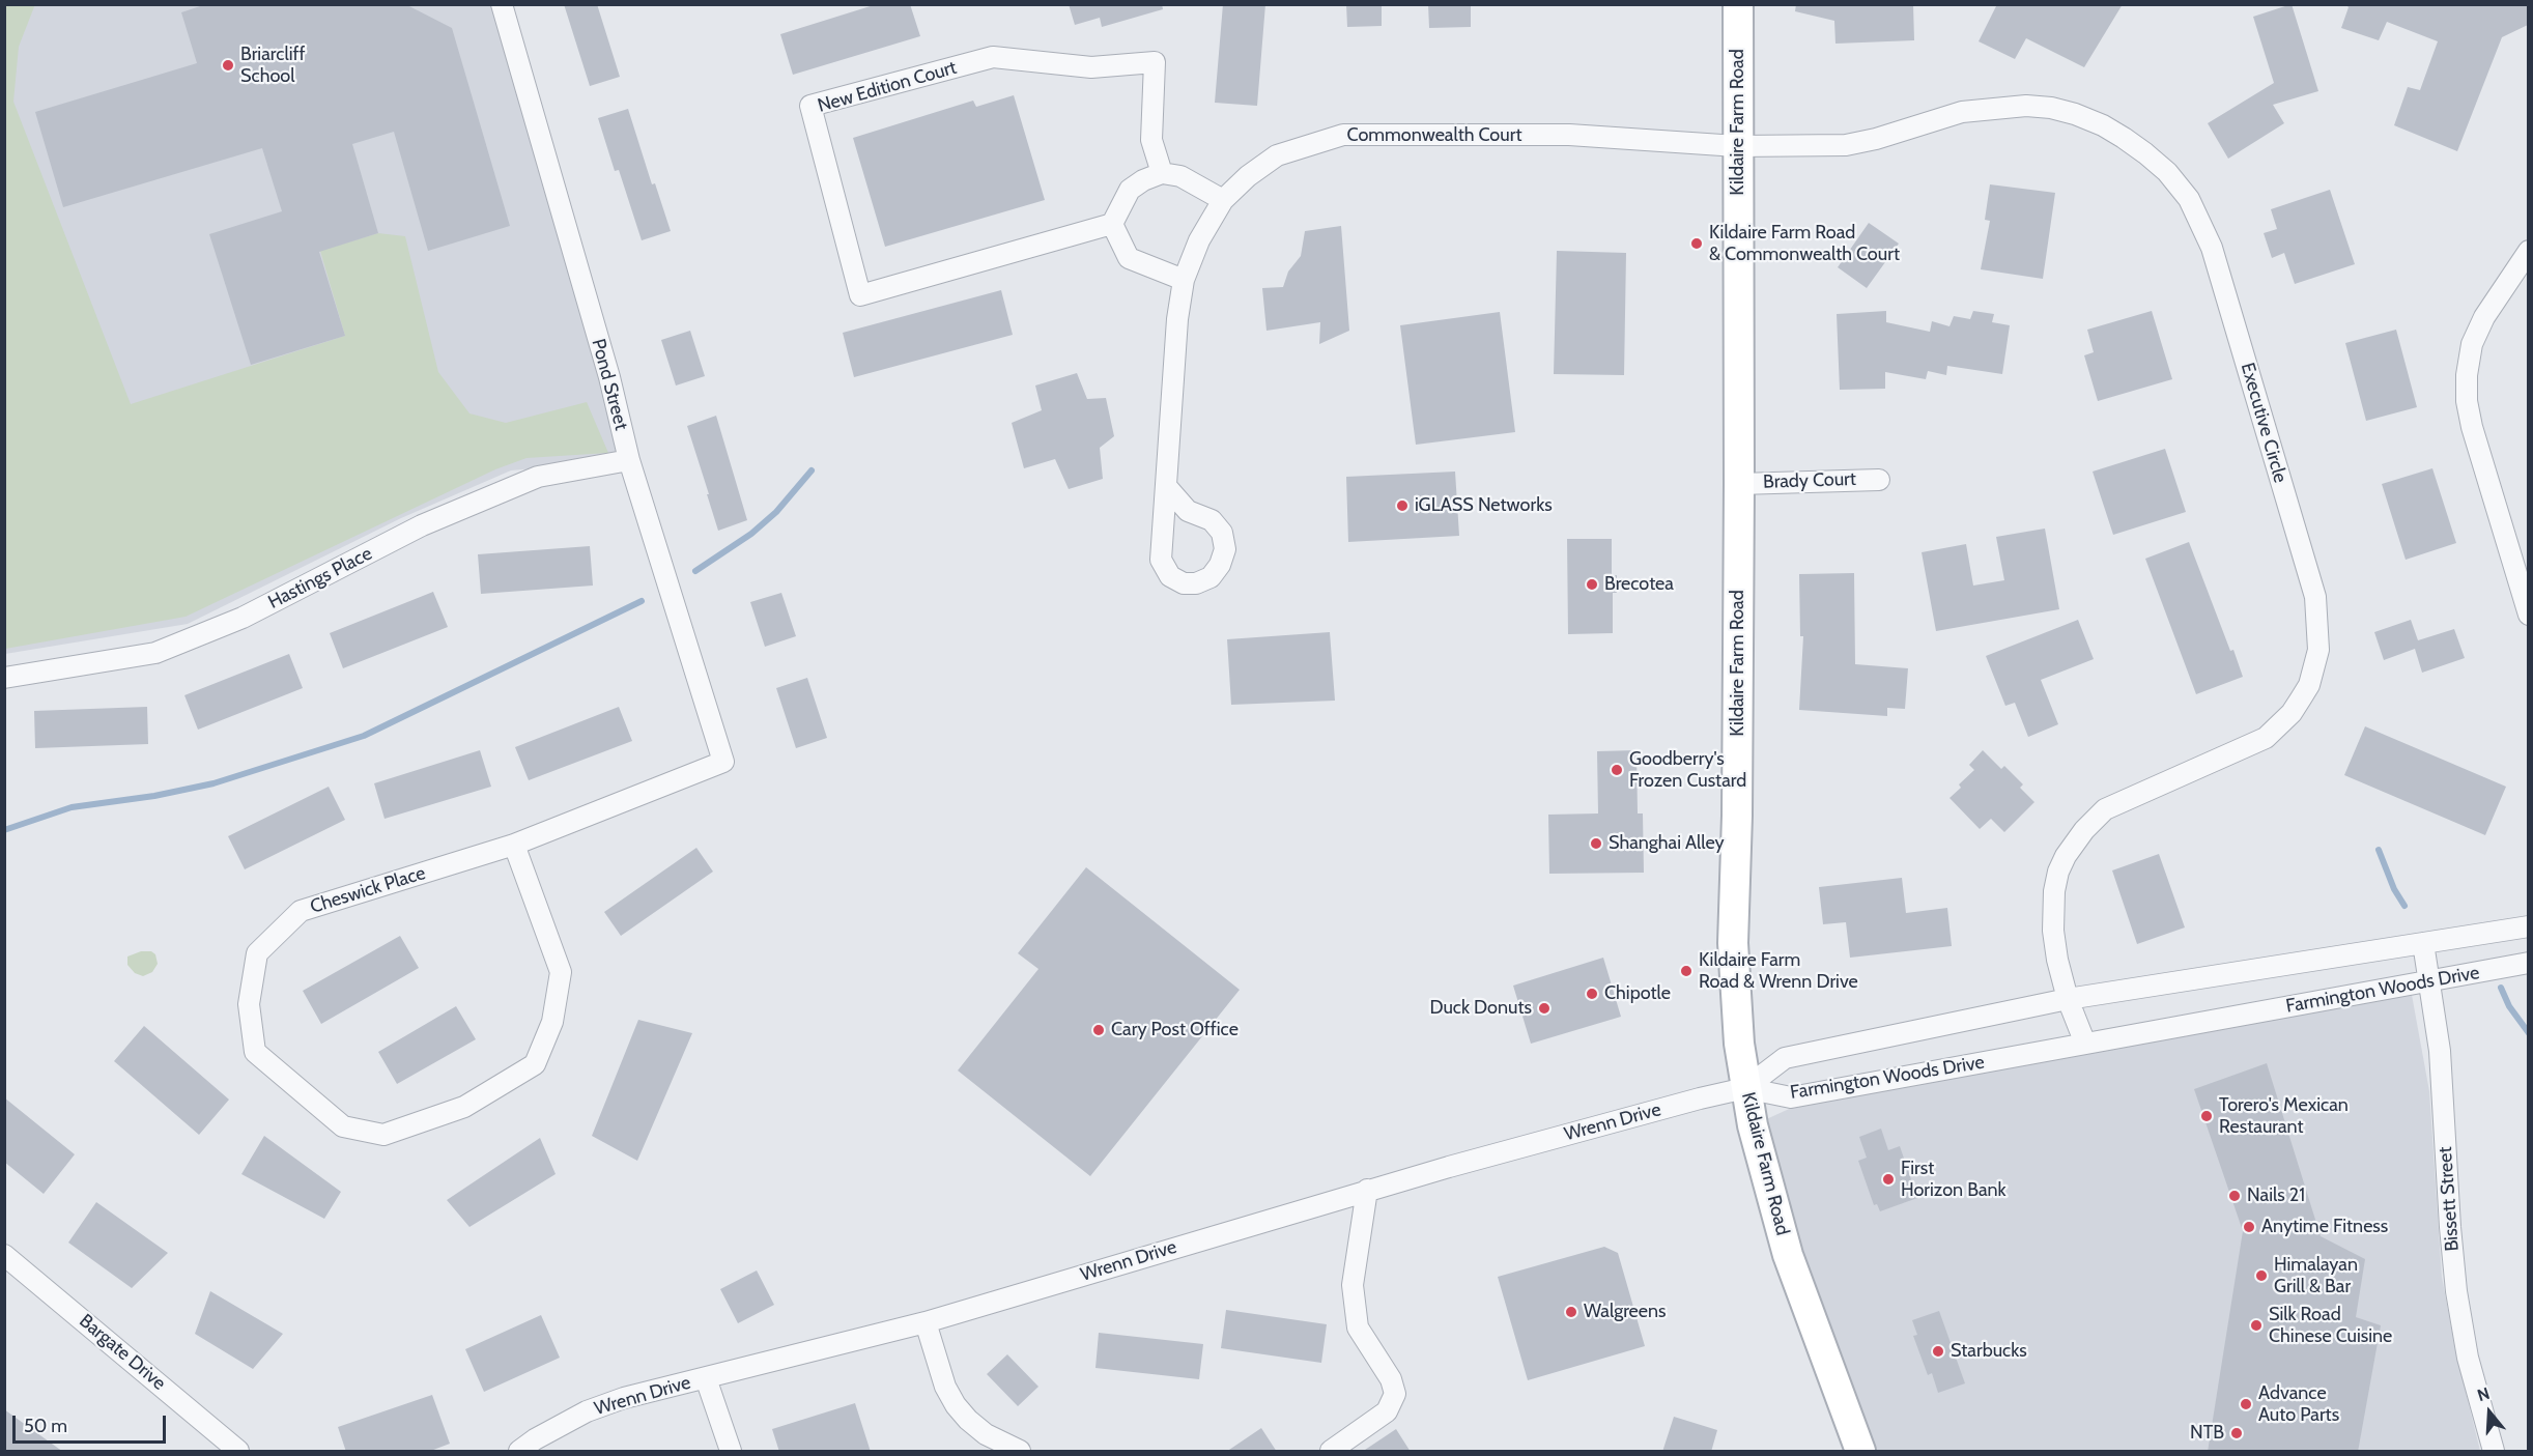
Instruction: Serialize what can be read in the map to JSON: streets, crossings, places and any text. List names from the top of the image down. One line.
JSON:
{"streets":{"main road":["Kildaire Farm Road"],"street":["New Edition Court","Commonwealth Court","Pond Street","Executive Circle","Brady Court","Hastings Place","Cheswick Place","Farmington Woods Drive","Wrenn Drive","Bissett Street","Bargate Drive"]},"crossings":[["Kildaire Farm Road","Commonwealth Court"],["Kildaire Farm Road","Executive Circle"],["Kildaire Farm Road","Brady Court"],["Kildaire Farm Road","Farmington Woods Drive"],["Kildaire Farm Road","Wrenn Drive"],["Commonwealth Court","Executive Circle"],["Pond Street","Hastings Place"],["Pond Street","Cheswick Place"],["Executive Circle","Farmington Woods Drive"],["Farmington Woods Drive","Wrenn Drive"],["Farmington Woods Drive","Bissett Street"]],"places":["Briarcliff School","Kildaire Farm Road & Commonwealth Court","iGLASS Networks","Brecotea","Goodberry's Frozen Custard","Shanghai Alley","Kildaire Farm Road & Wrenn Drive","Chipotle","Duck Donuts","Cary Post Office","Torero's Mexican Restaurant","First Horizon Bank","Nails 21","Anytime Fitness","Himalayan Grill & Bar","Walgreens","Silk Road Chinese Cuisine","Starbucks","Advance Auto Parts","NTB"],"scale_bar":"50 m","north":"top"}
